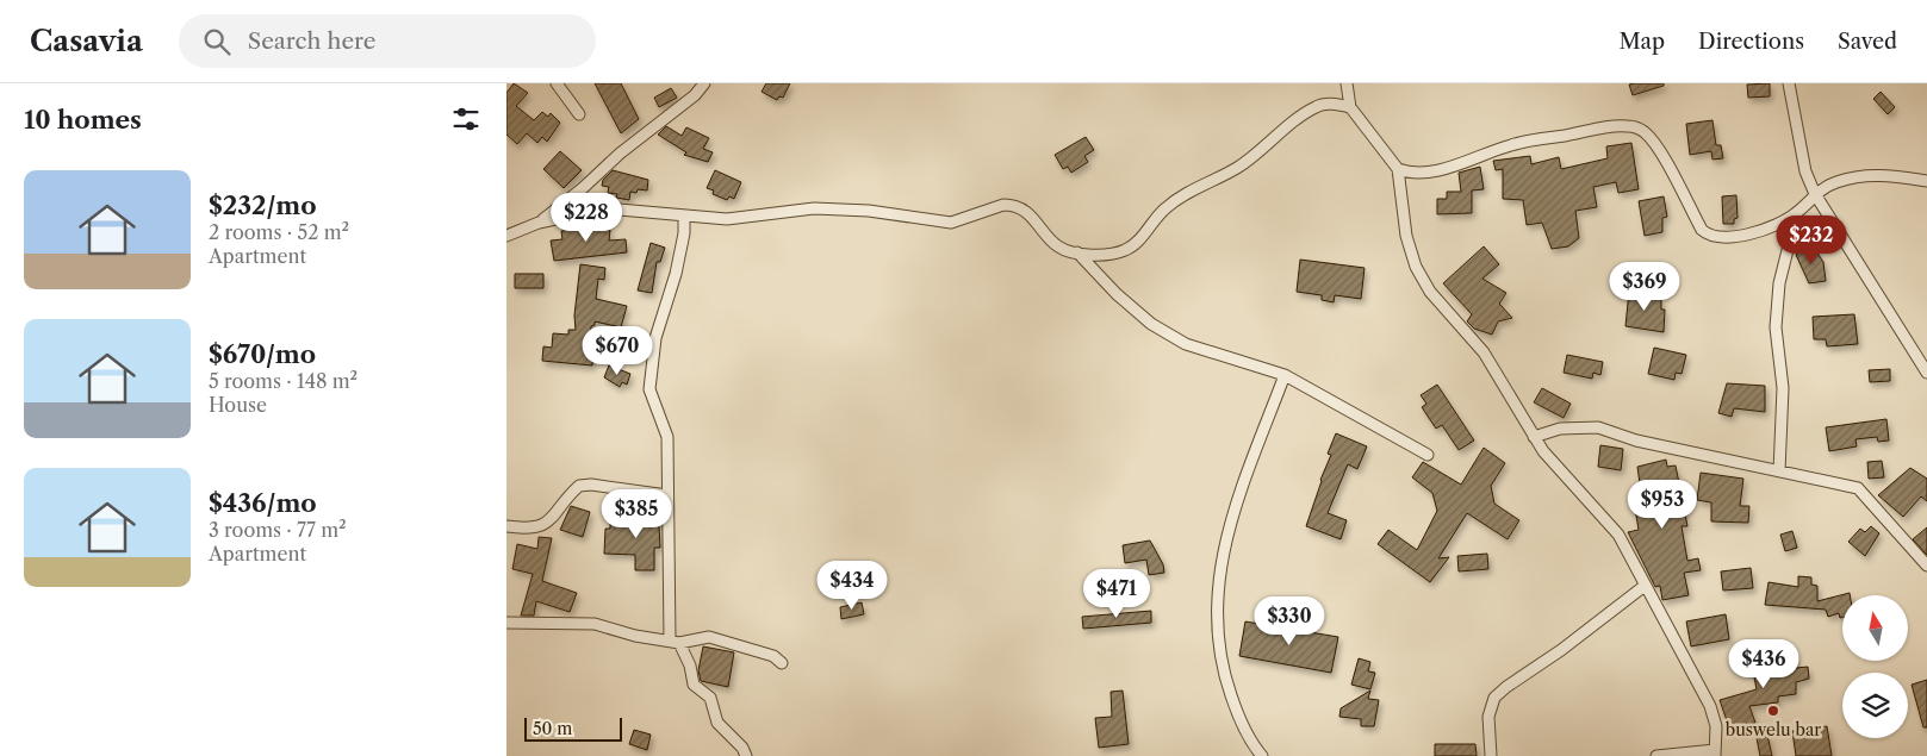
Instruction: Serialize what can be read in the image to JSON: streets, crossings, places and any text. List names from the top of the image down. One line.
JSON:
{"places":["buswelu bar"],"scale_bar":"50 m","north":"top","page":{"header":"Casavia","search":"Search here","nav":["Map","Directions","Saved"],"heading":"10 homes","list":[{"name":"$232/mo","note":"2 rooms · 52 m² · Apartment"},{"name":"$670/mo","note":"5 rooms · 148 m² · House"},{"name":"$436/mo","note":"3 rooms · 77 m² · Apartment"}],"price":["$228","$232","$369","$670","$953","$385","$434","$471","$330","$436"],"scale":"50 m"}}
